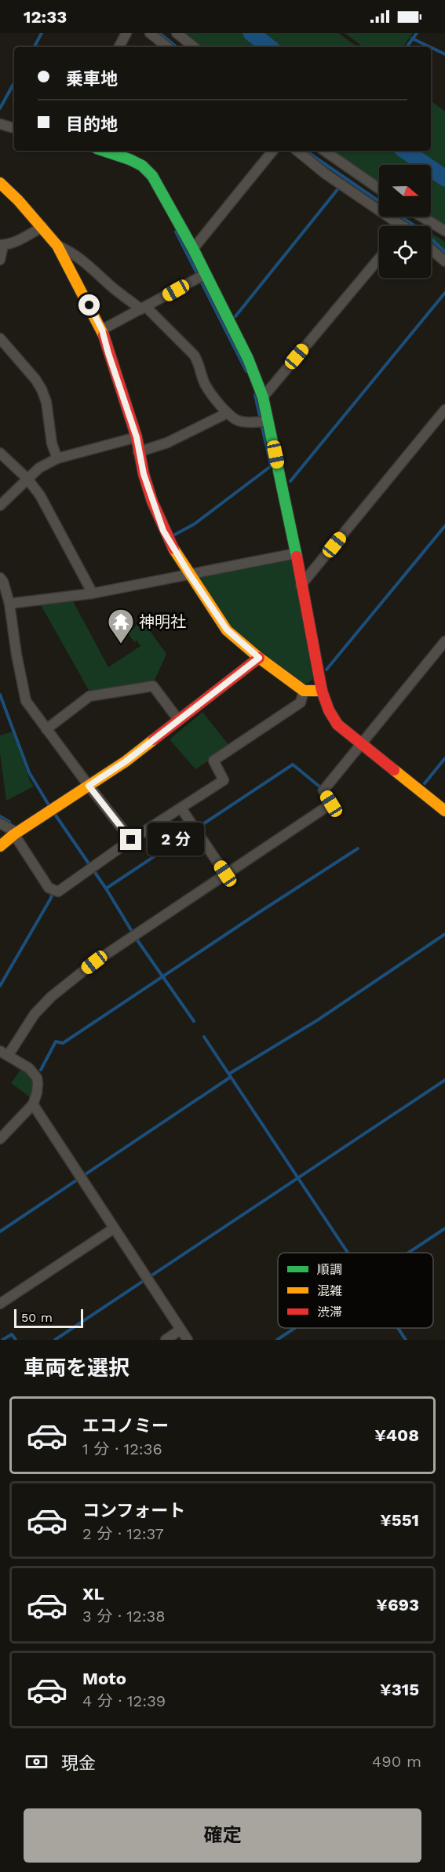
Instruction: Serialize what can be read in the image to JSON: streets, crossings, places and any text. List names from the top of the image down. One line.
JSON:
{"places":{"temple":["神明社"]},"legend":["順調","混雑","渋滞"],"scale_bar":"50 m","north":"right","page":{"status":"12:33","banner":["乗車地","目的地"],"bubble":"2 分","scale":"50 m","heading":"車両を選択","list":[{"name":"エコノミー","note":"1 分 · 12:36","value":"¥408"},{"name":"コンフォート","note":"2 分 · 12:37","value":"¥551"},{"name":"XL","note":"3 分 · 12:38","value":"¥693"},{"name":"Moto","note":"4 分 · 12:39","value":"¥315"}],"pay":["現金","490 m"],"buttons":"確定"}}
